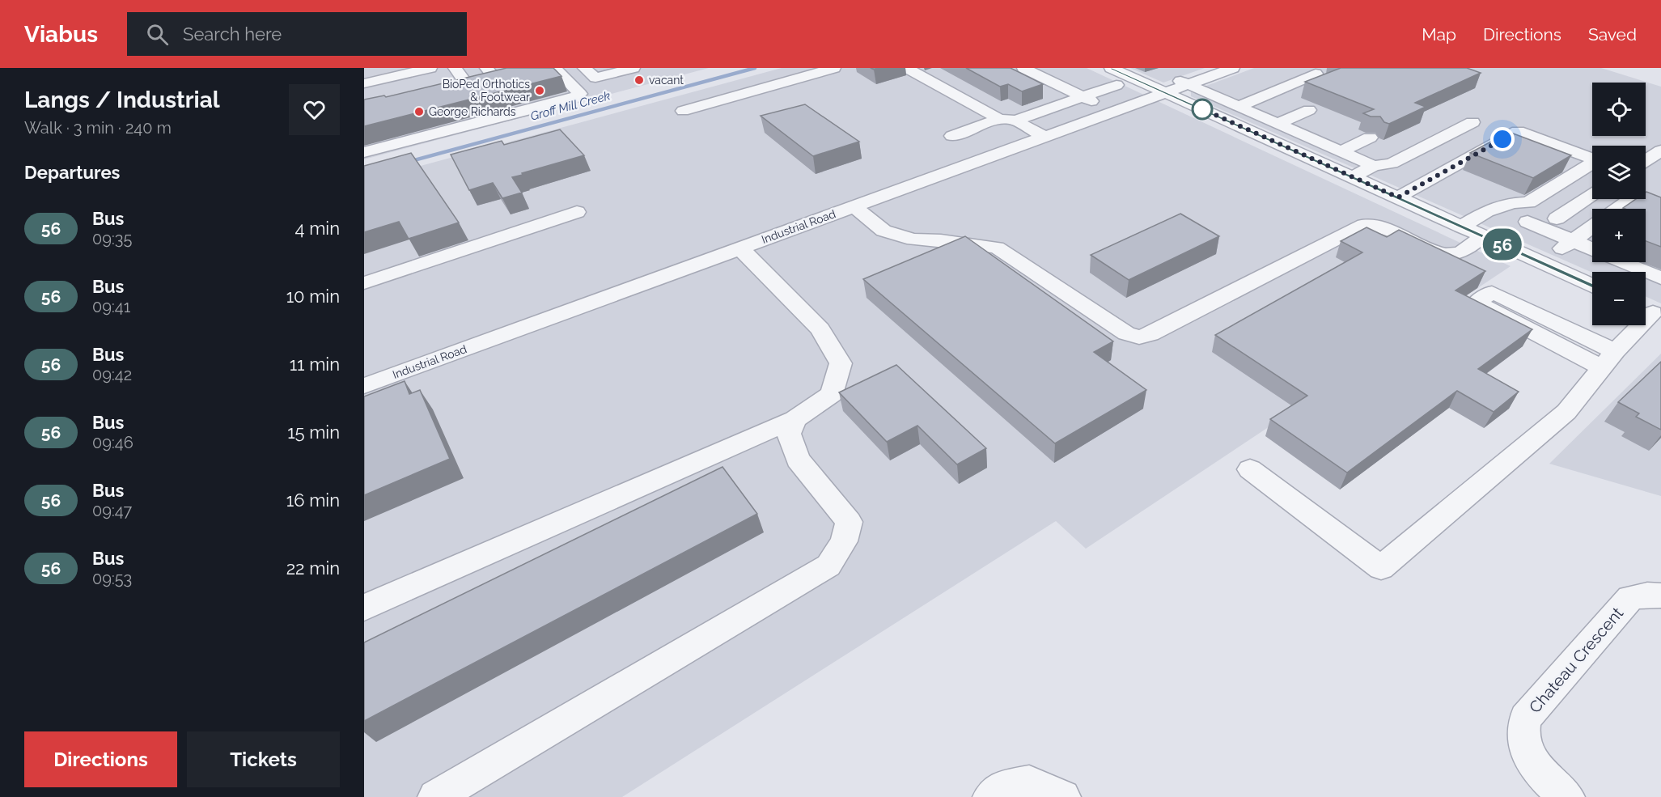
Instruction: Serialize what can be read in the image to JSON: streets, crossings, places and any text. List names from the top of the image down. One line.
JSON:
{"streets":{"street":["Industrial Road","Chateau Crescent"]},"water":["Groff Mill Creek"],"places":["vacant","BioPed Orthotics & Footwear","George Richards"],"lines":["bus line 56"],"page":{"header":"Viabus","search":"Search here","nav":["Map","Directions","Saved"],"heading":[["Langs / Industrial","Walk · 3 min · 240 m"],"Departures"],"on_map":"56","map_buttons":["+","−"],"list":[{"mark":"56","name":"Bus","note":"09:35","value":"4 min"},{"mark":"56","name":"Bus","note":"09:41","value":"10 min"},{"mark":"56","name":"Bus","note":"09:42","value":"11 min"},{"mark":"56","name":"Bus","note":"09:46","value":"15 min"},{"mark":"56","name":"Bus","note":"09:47","value":"16 min"},{"mark":"56","name":"Bus","note":"09:53","value":"22 min"}],"buttons":["Directions","Tickets"]}}
